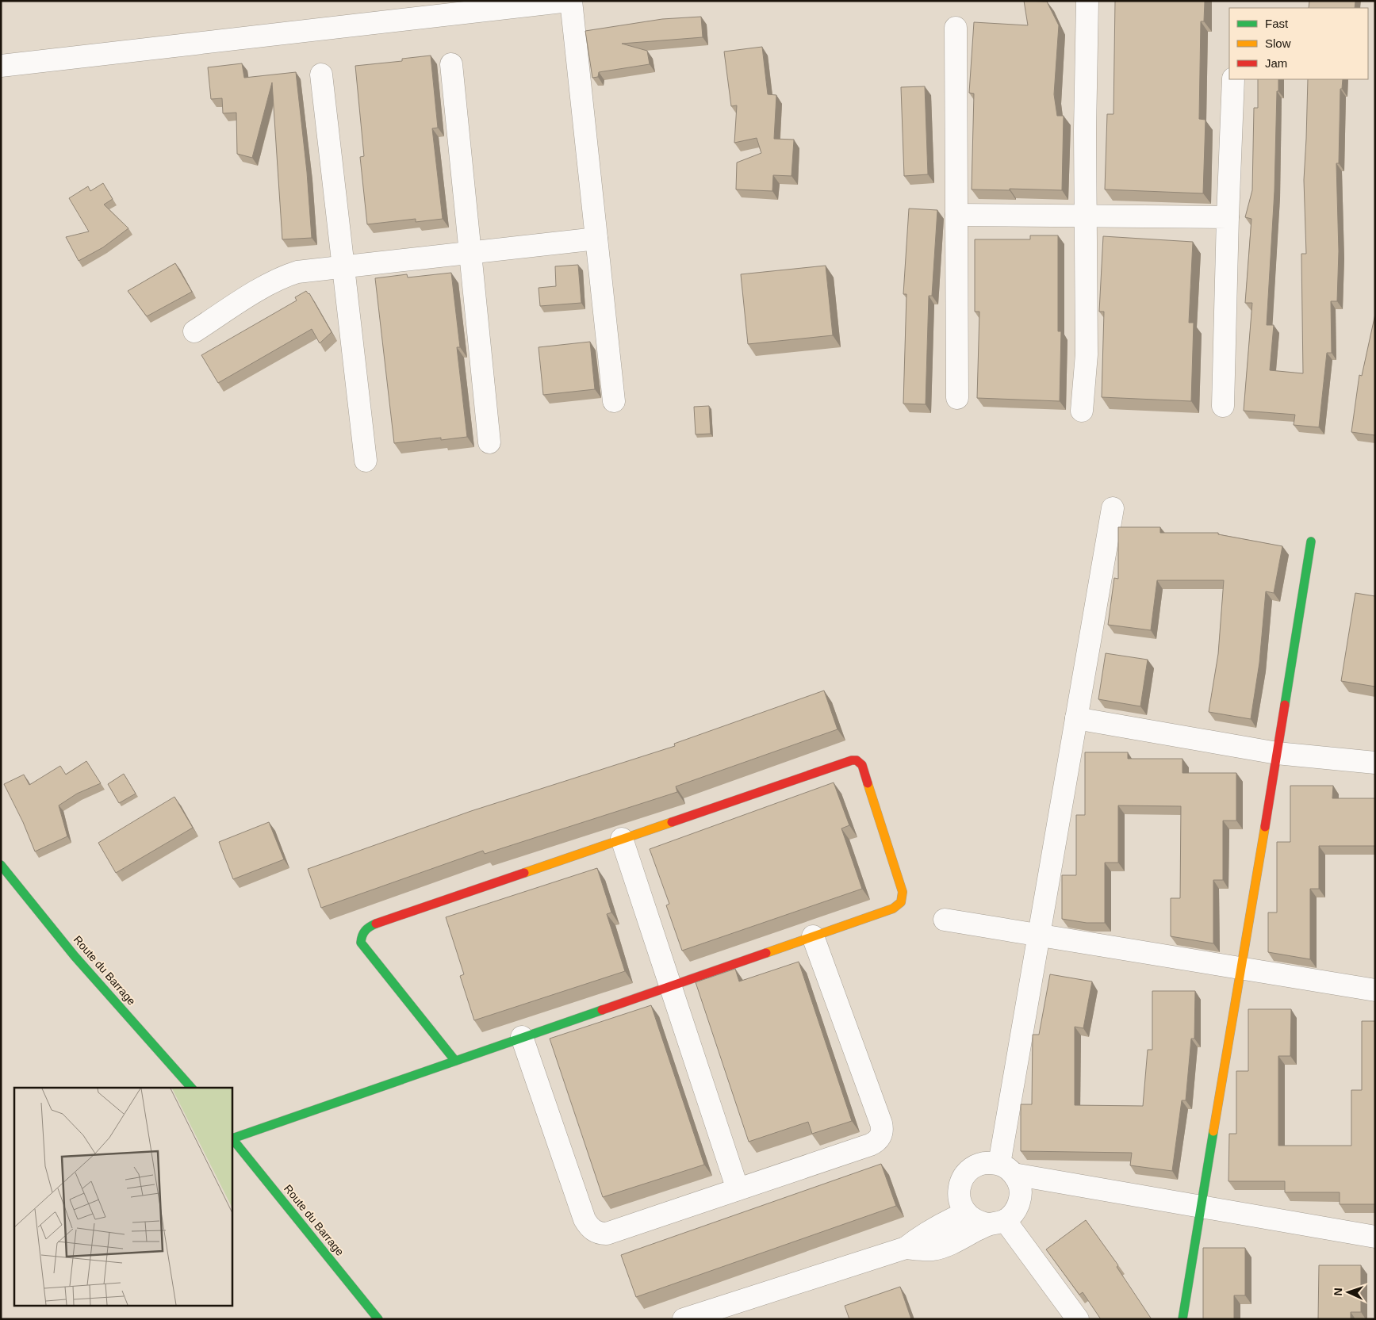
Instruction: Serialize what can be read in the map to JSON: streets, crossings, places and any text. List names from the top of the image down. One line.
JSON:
{"streets":{"street":["Route du Barrage"]},"legend":["Fast","Slow","Jam"],"north":"left"}
